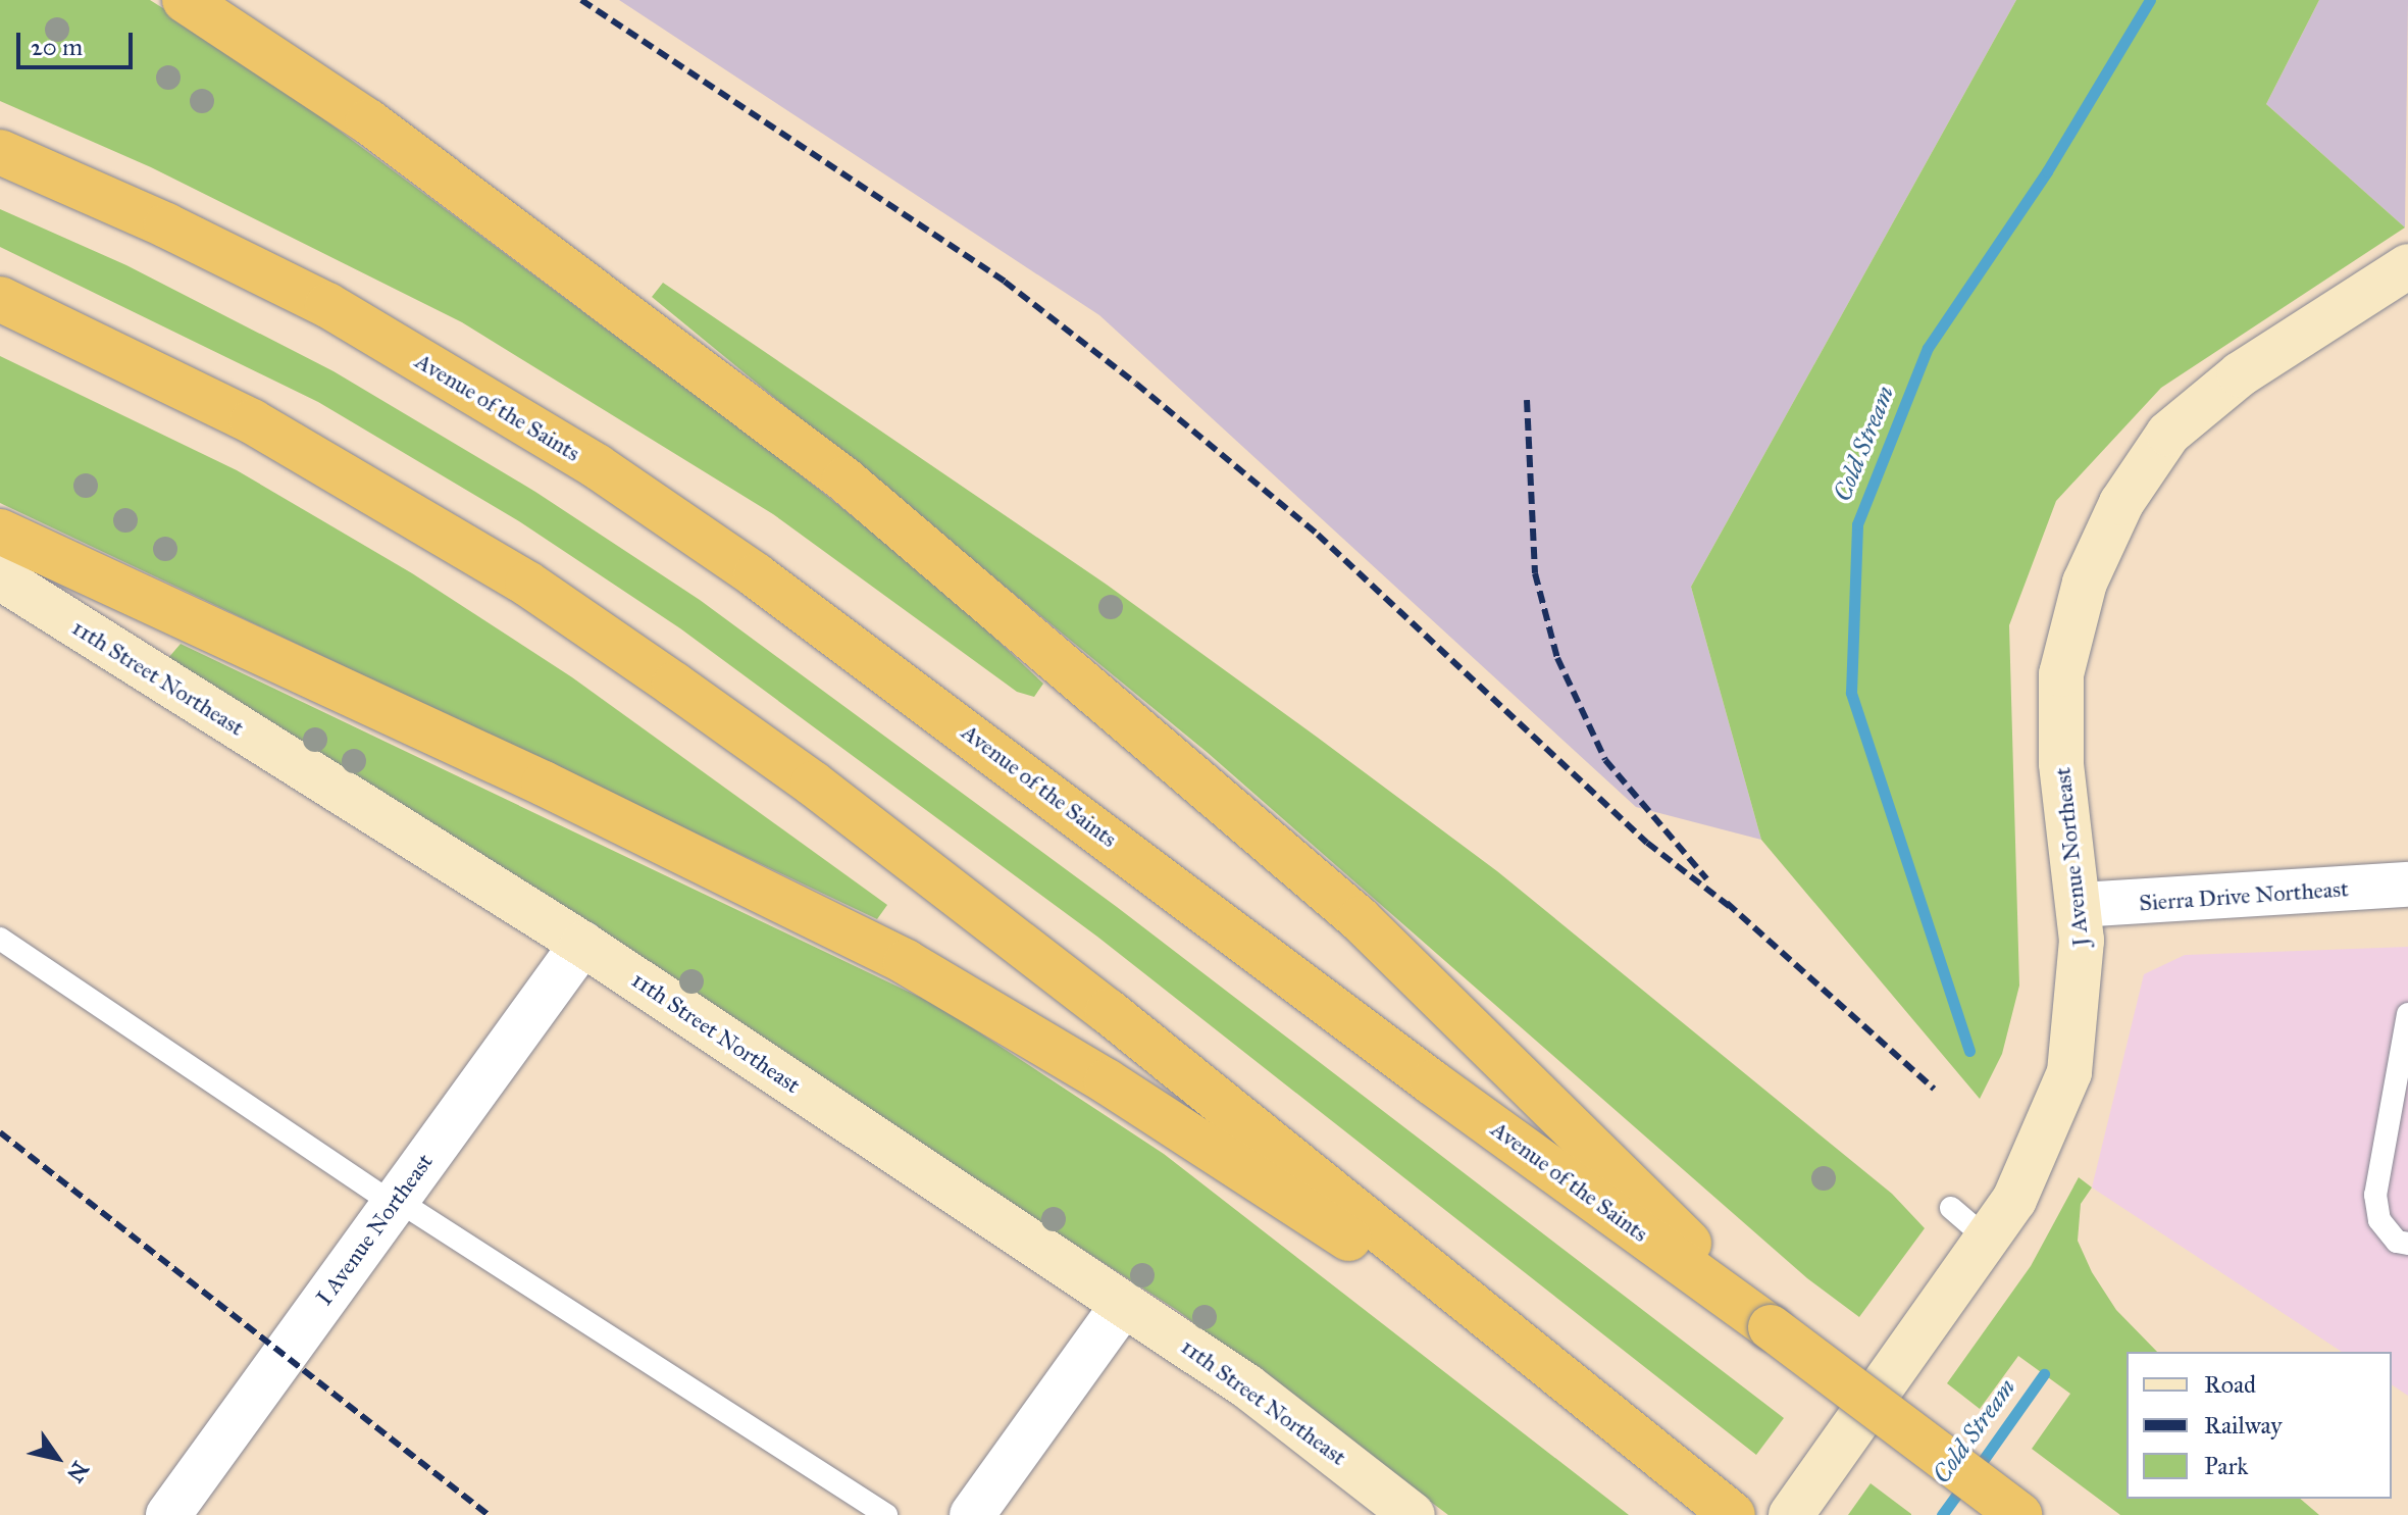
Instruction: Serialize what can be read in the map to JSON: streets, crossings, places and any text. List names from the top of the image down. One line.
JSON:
{"streets":{"highway":["Avenue of the Saints"],"street":["11th Street Northeast","J Avenue Northeast","Sierra Drive Northeast","I Avenue Northeast"]},"crossings":[["11th Street Northeast","I Avenue Northeast"],["J Avenue Northeast","Sierra Drive Northeast"]],"water":["Cold Stream"],"legend":["Road","Railway","Park"],"scale_bar":"20 m","north":"bottom right"}
